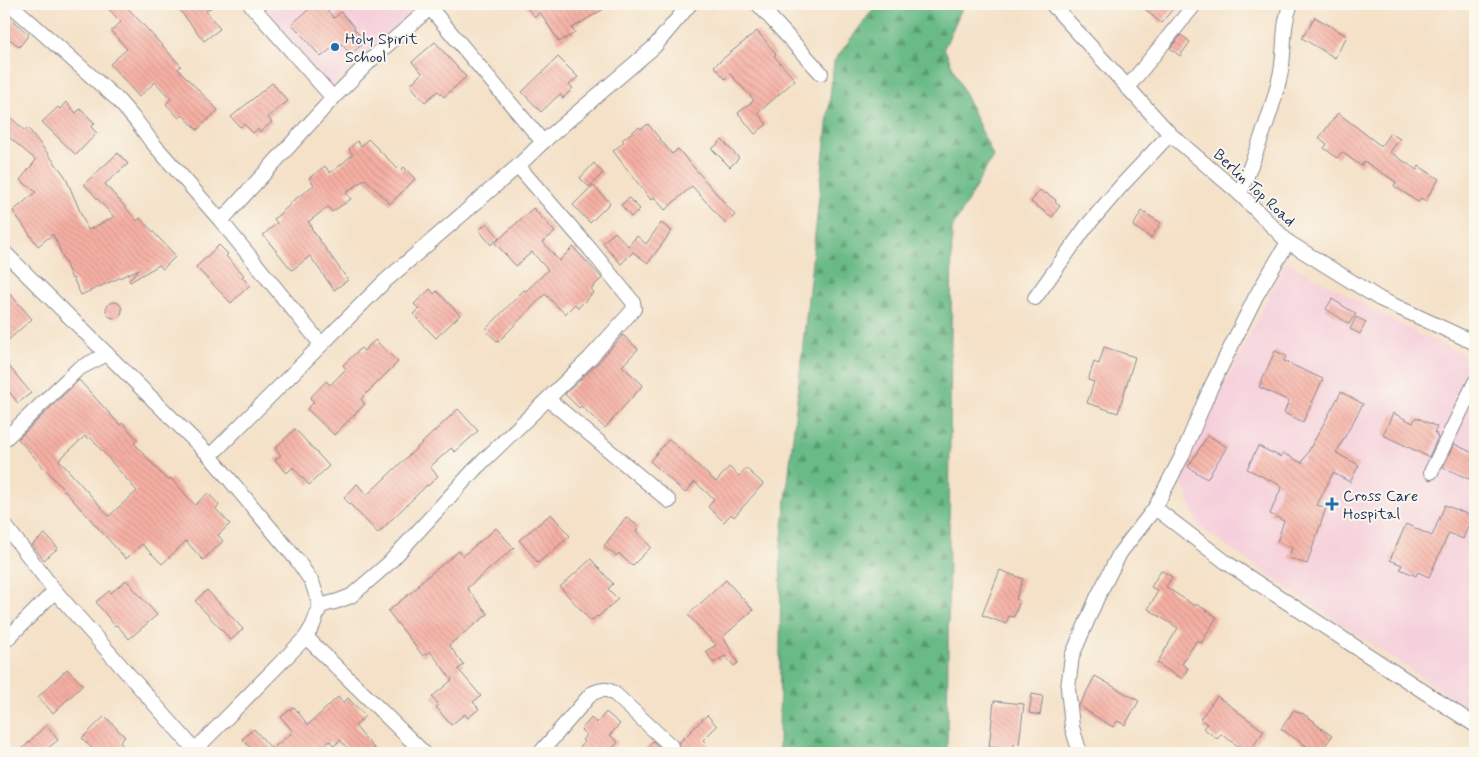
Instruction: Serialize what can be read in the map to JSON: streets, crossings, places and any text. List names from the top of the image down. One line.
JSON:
{"streets":{"street":["Berlin Top Road"]},"places":{"other":["Holy Spirit School"],"health":["Cross Care Hospital"]}}
